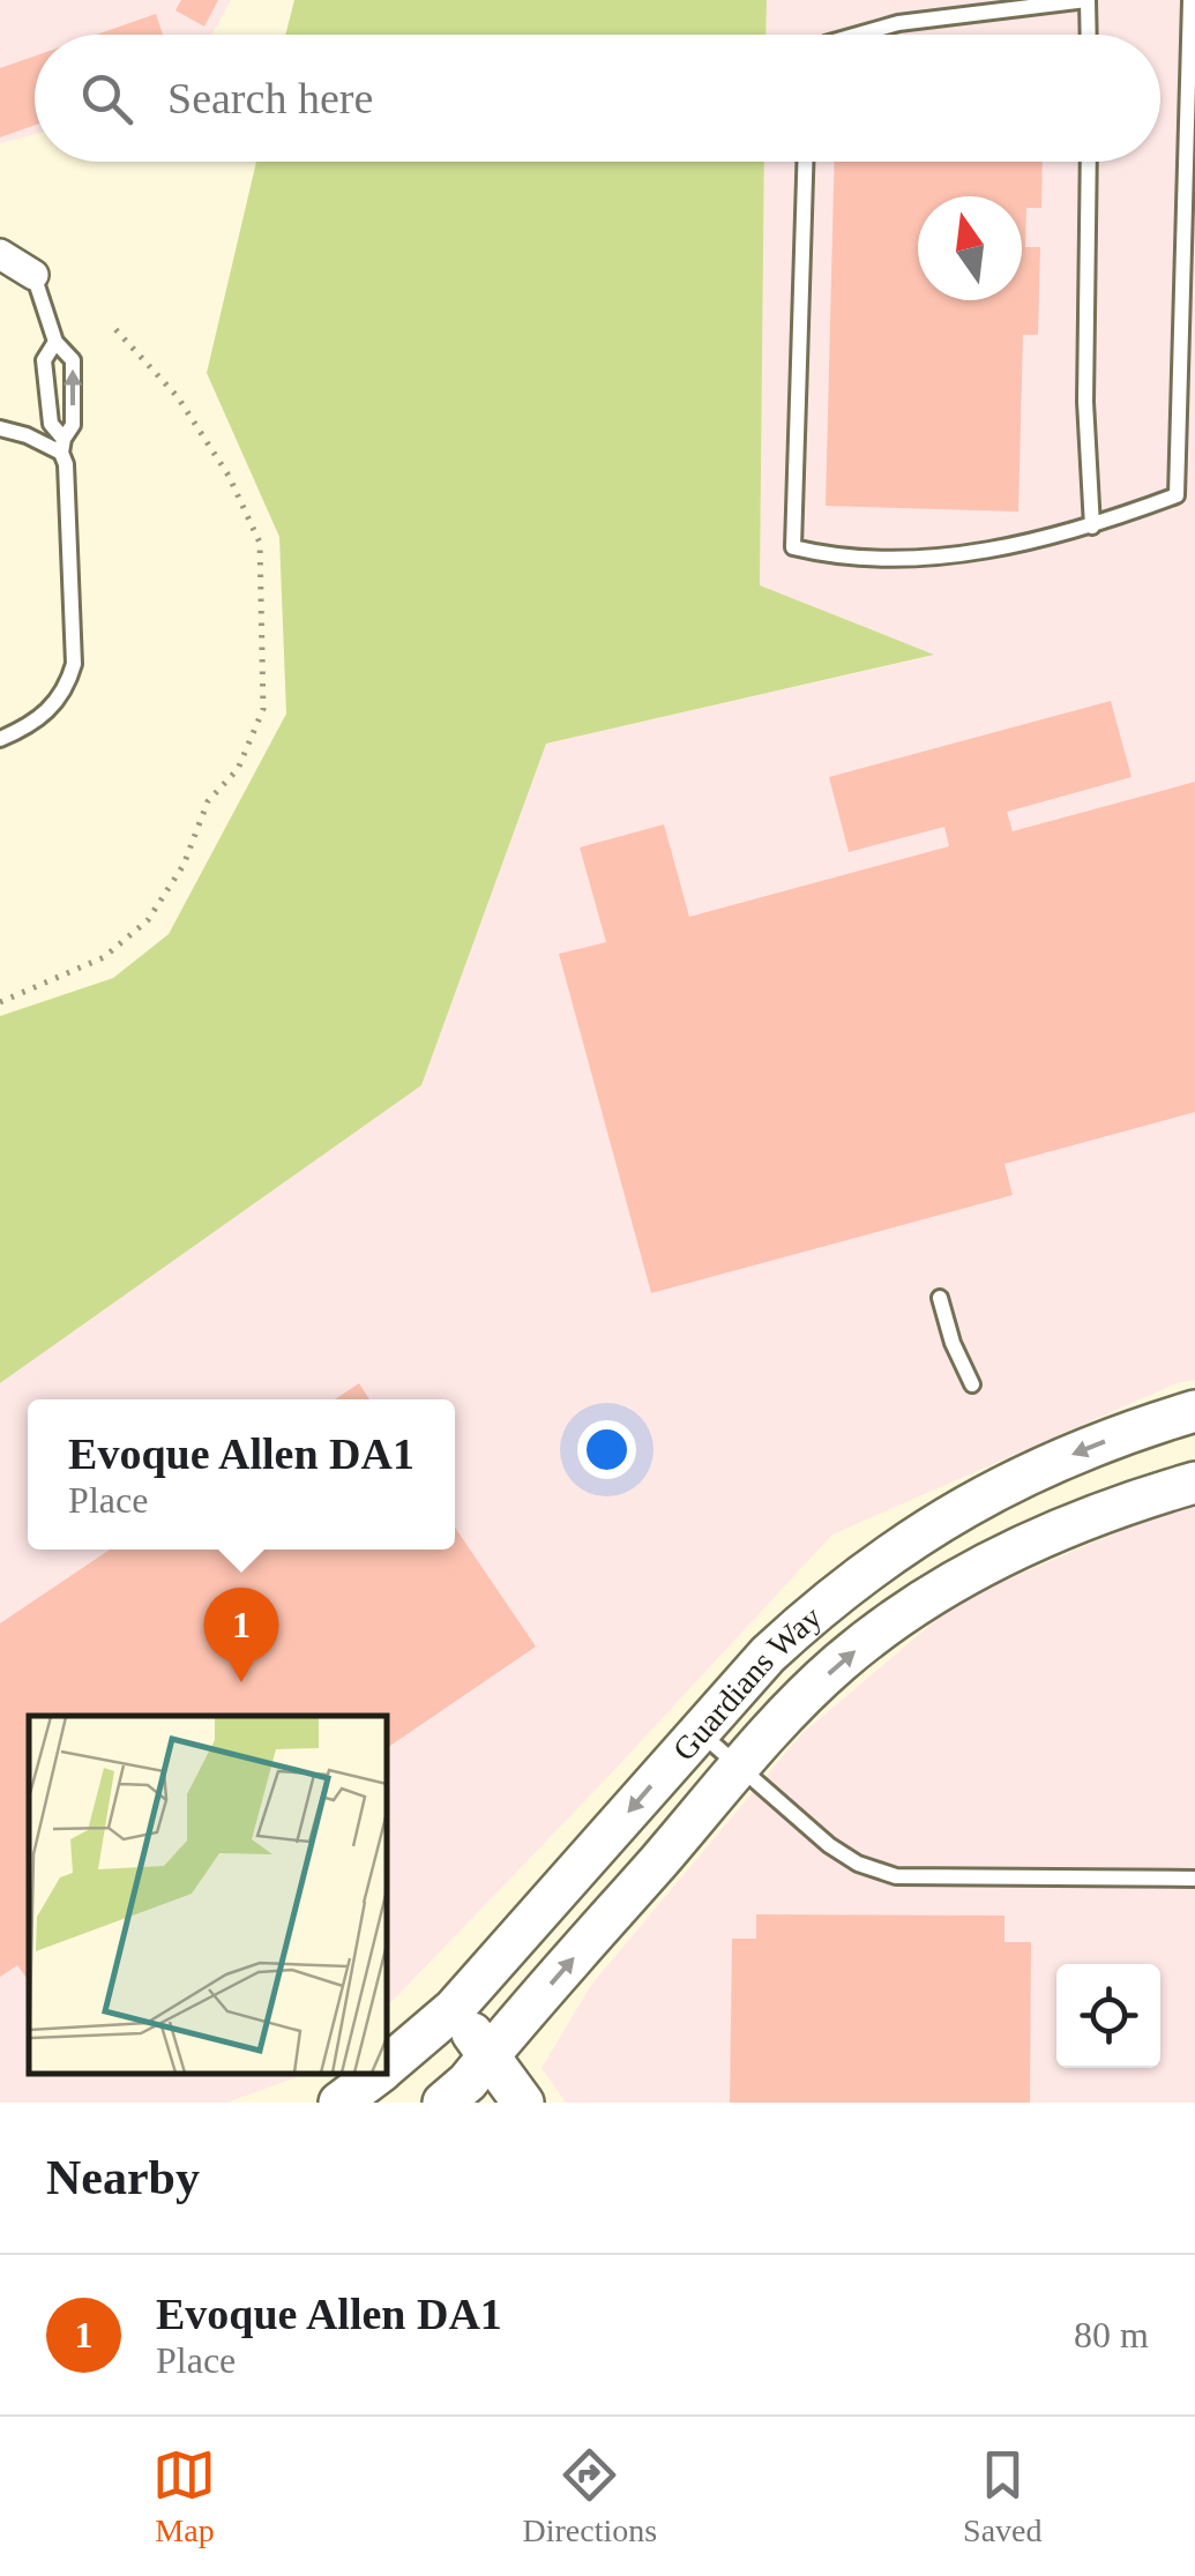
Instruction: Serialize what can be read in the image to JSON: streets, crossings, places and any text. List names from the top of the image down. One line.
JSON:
{"streets":{"street":["Guardians Way"]},"north":"top","page":{"search":"Search here","popup":["Evoque Allen DA1","Place"],"pins":"1","heading":"Nearby","list":[{"mark":"1","name":"Evoque Allen DA1","note":"Place","value":"80 m"}],"nav":["Map","Directions","Saved"]}}
